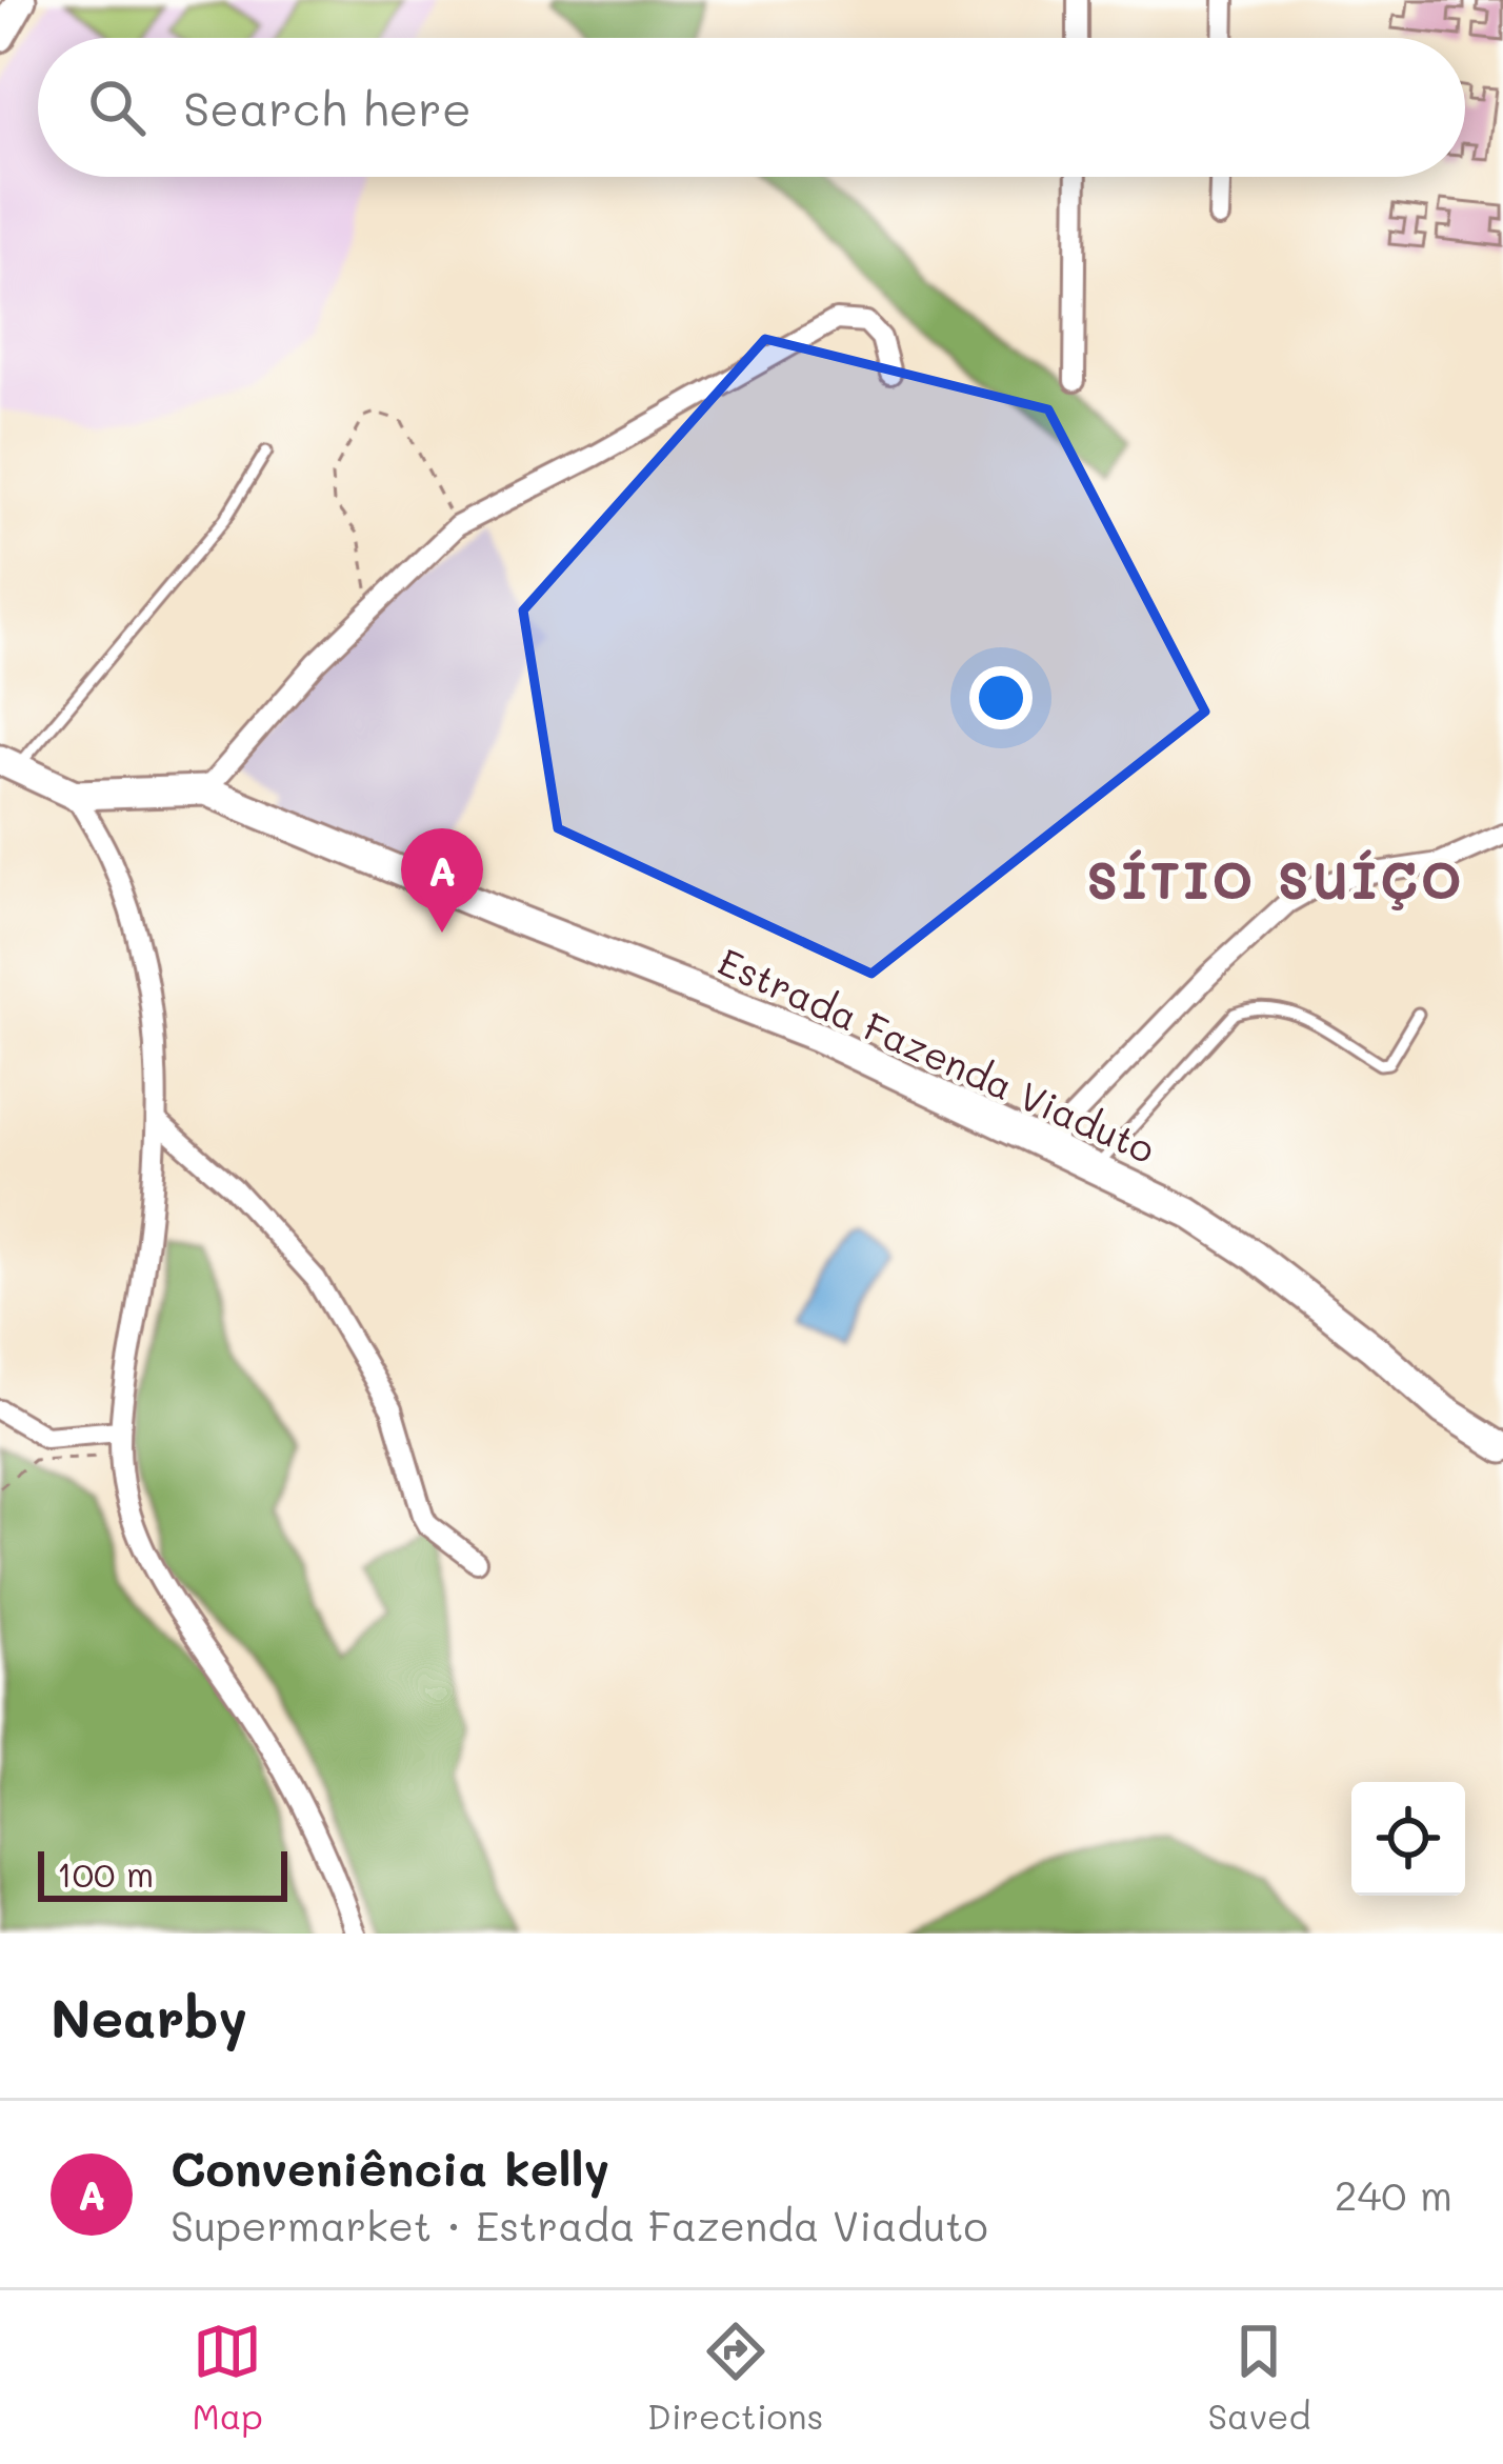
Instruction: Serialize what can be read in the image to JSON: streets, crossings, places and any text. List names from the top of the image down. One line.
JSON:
{"streets":{"street":["Estrada Fazenda Viaduto"]},"districts":["SÍTIO SUÍÇO"],"scale_bar":"100 m","page":{"search":"Search here","pins":"A","scale":"100 m","heading":"Nearby","list":[{"mark":"A","name":"Conveniência kelly","note":"Supermarket · Estrada Fazenda Viaduto","value":"240 m"}],"nav":["Map","Directions","Saved"]}}
